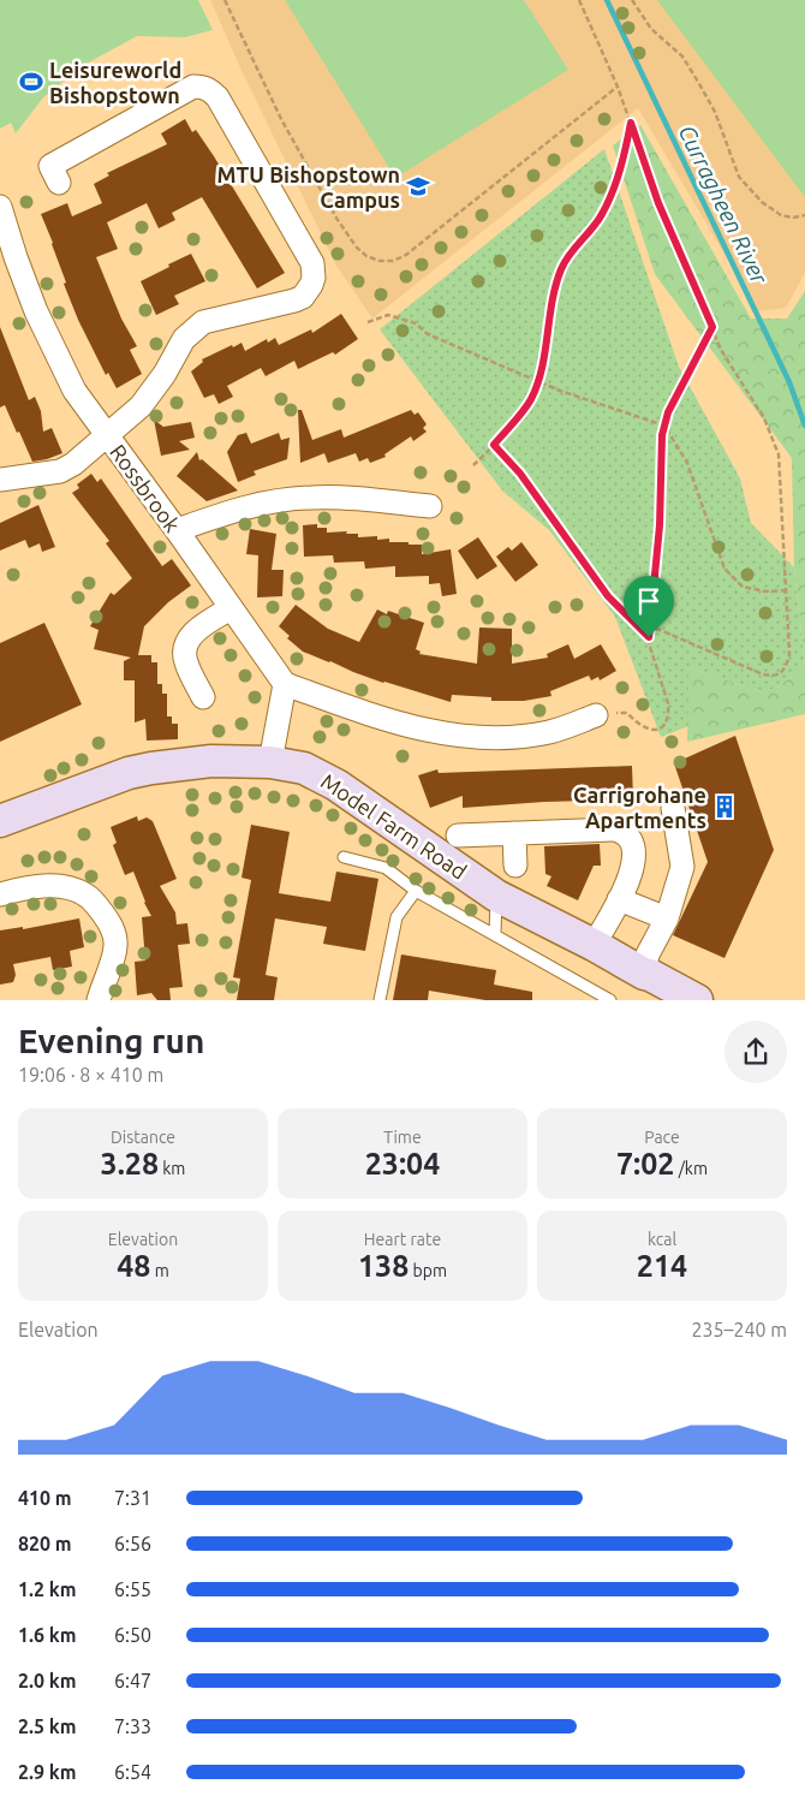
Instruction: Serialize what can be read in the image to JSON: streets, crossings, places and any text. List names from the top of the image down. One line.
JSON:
{"streets":{"main road":["Model Farm Road"],"street":["Rossbrook"]},"water":["Curragheen River"],"places":{"sports":["Leisureworld Bishopstown"],"school or university":["MTU Bishopstown Campus"],"building":["Carrigrohane Apartments"]},"page":{"heading":["Evening run","19:06 · 8 × 410 m"],"stats":[["Distance","3.28 km"],["Time","23:04"],["Pace","7:02 /km"],["Elevation","48 m"],["Heart rate","138 bpm"],["kcal","214"]],"chart":["Elevation","235–240 m"],"list":[{"name":"410 m","note":"7:31"},{"name":"820 m","note":"6:56"},{"name":"1.2 km","note":"6:55"},{"name":"1.6 km","note":"6:50"},{"name":"2.0 km","note":"6:47"},{"name":"2.5 km","note":"7:33"},{"name":"2.9 km","note":"6:54"}]}}
